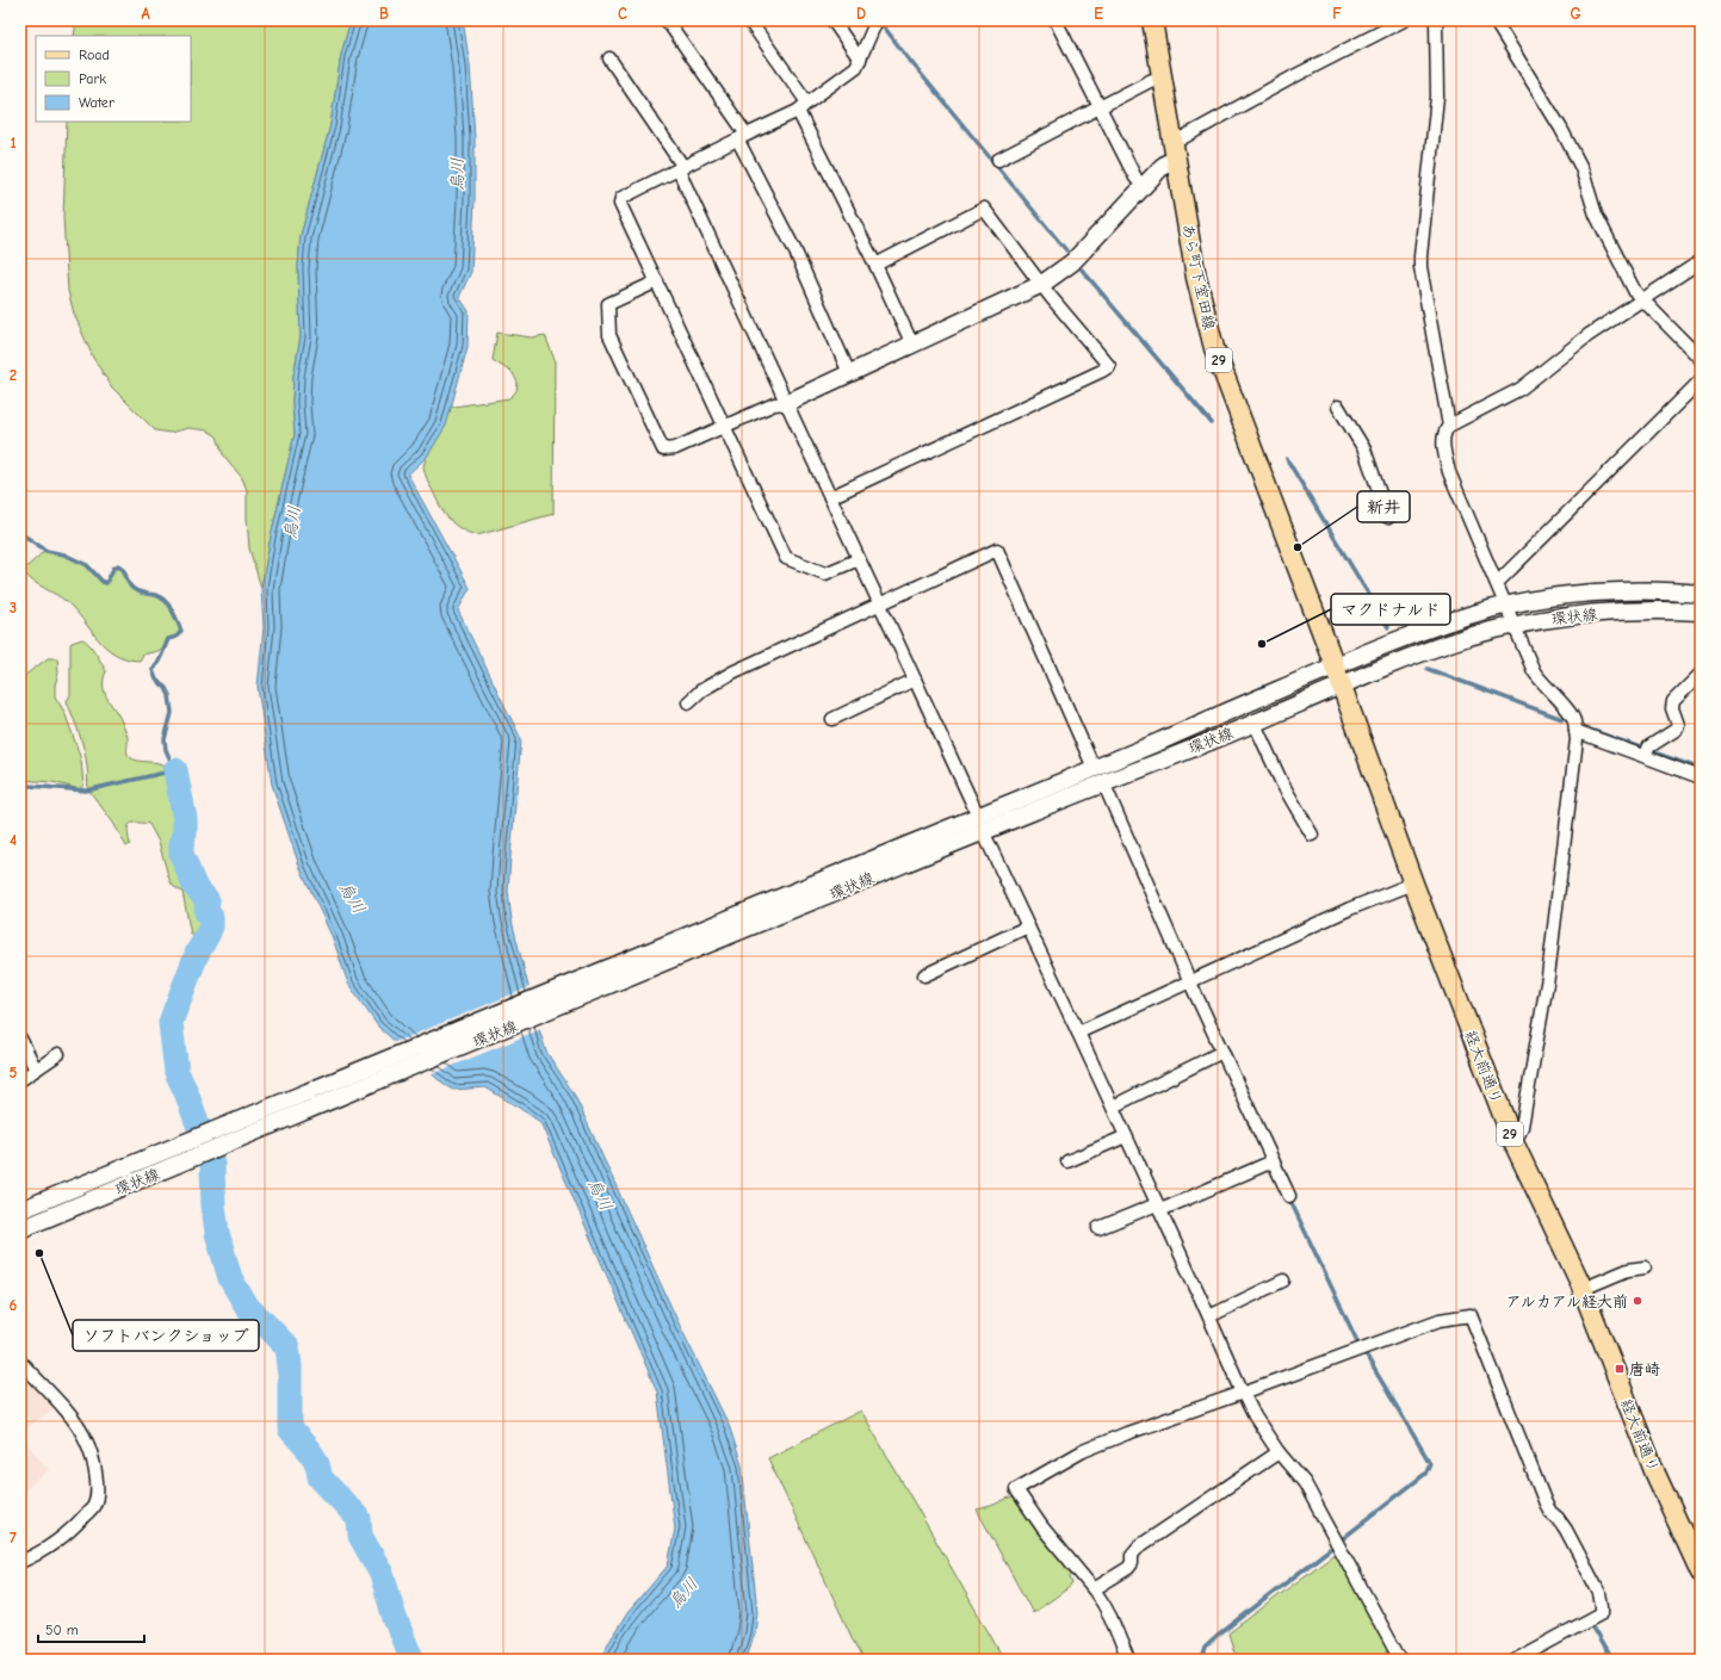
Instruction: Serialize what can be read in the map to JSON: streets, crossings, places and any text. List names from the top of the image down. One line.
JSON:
{"streets":{"main road":["あら町下室田線","29","経大前通り"],"street":["環状線"]},"crossings":[["あら町下室田線","環状線"],["あら町下室田線","経大前通り"],["環状線","経大前通り"]],"water":["烏川"],"places":{"other":["新井","マクドナルド","ソフトバンクショップ","アルカアル経大前"],"transit":["唐崎"]},"legend":["Road","Park","Water"],"scale_bar":"50 m","grid":{"columns":["A","B","C","D","E","F","G"],"rows":["1","2","3","4","5","6","7"]}}
